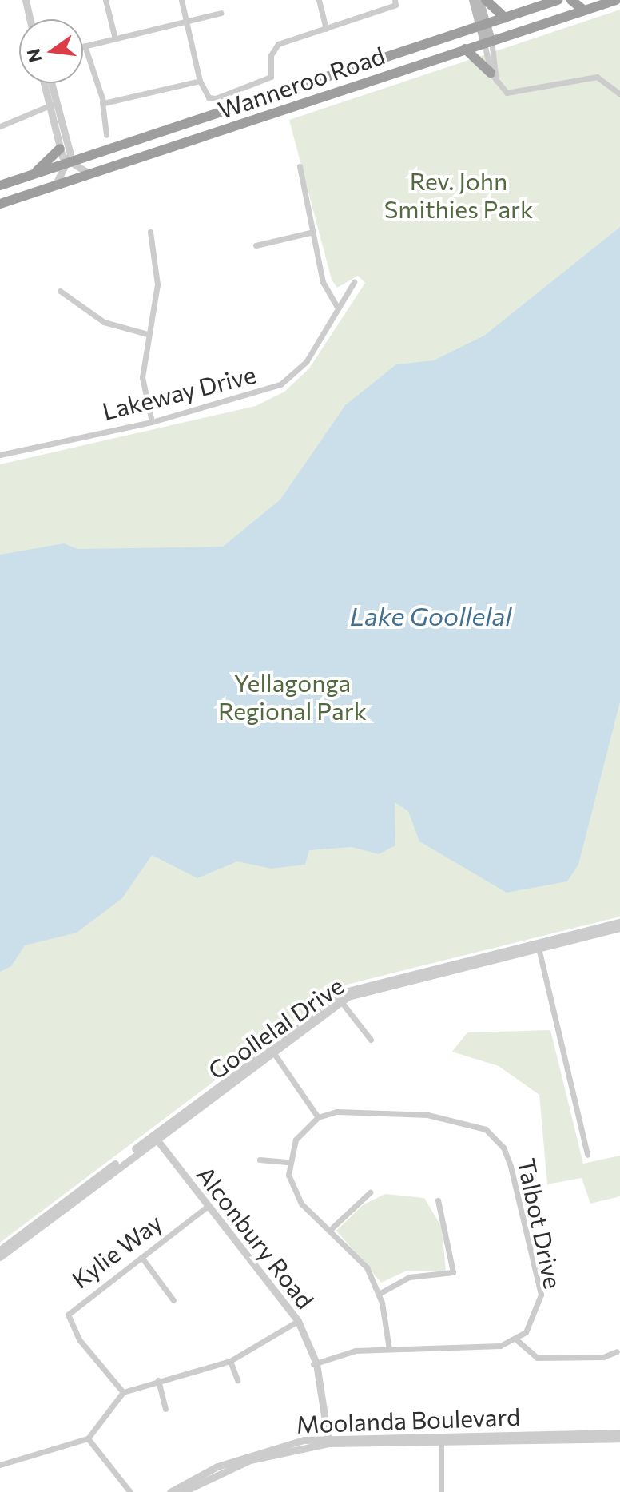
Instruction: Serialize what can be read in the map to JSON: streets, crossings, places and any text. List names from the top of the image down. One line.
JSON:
{"streets":{"highway":["Wanneroo Road"],"street":["Lakeway Drive","Goollelal Drive","Talbot Drive","Alconbury Road","Kylie Way","Moolanda Boulevard"]},"crossings":[["Goollelal Drive","Alconbury Road"],["Alconbury Road","Kylie Way"],["Alconbury Road","Moolanda Boulevard"]],"water":["Lake Goollelal"],"parks":["Rev. John Smithies Park","Yellagonga Regional Park"],"north":"left"}
